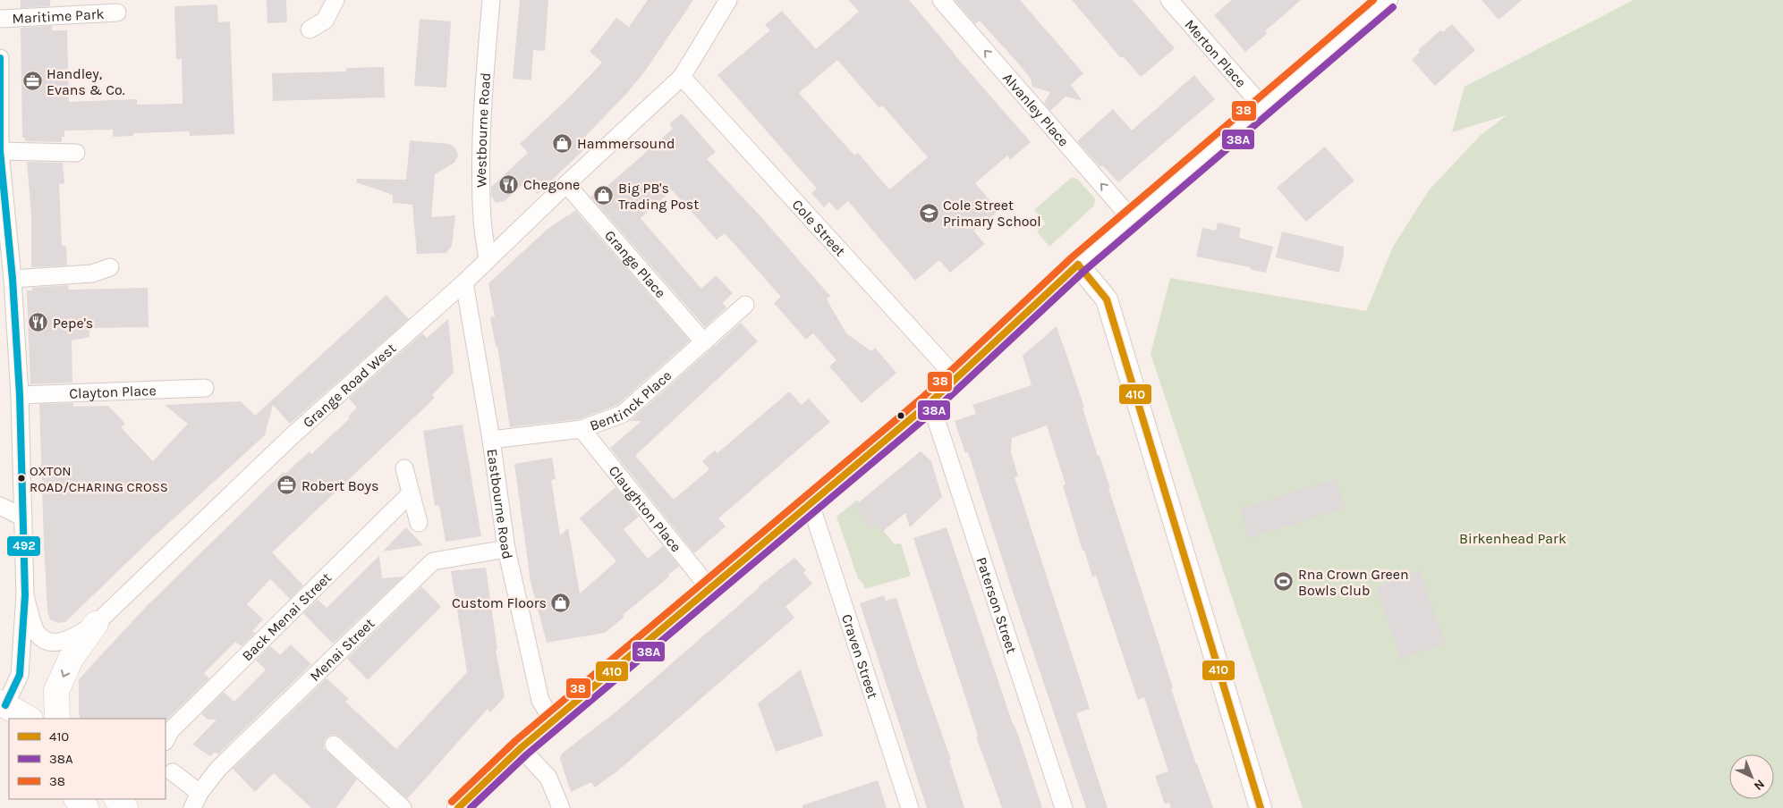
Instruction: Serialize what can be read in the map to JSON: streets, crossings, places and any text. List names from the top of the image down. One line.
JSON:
{"streets":{"street":["Maritime Park","Merton Place","Alvanley Place","Westbourne Road","Cole Street","Grange Place","Grange Road West","Clayton Place","Bentinck Place","Eastbourne Road","Claughton Place","Paterson Street","Back Menai Street","Menai Street","Craven Street"]},"crossings":[["Westbourne Road","Grange Road West"],["Cole Street","Grange Road West"],["Grange Place","Grange Road West"],["Grange Place","Bentinck Place"],["Grange Road West","Eastbourne Road"],["Bentinck Place","Eastbourne Road"],["Bentinck Place","Claughton Place"],["Eastbourne Road","Menai Street"]],"one_way":["Alvanley Place"],"parks":["Birkenhead Park"],"places":{"office":["Handley, Evans & Co.","Robert Boys"],"shop":["Hammersound","Big PB's Trading Post","Custom Floors"],"restaurant":["Chegone","Pepe's"],"school or university":["Cole Street Primary School"],"other":["OXTON ROAD/CHARING CROSS"],"sports":["Rna Crown Green Bowls Club"]},"lines":["transit line 38","transit line 38A","transit line 492","transit line 410"],"legend":["410","38A","38"],"north":"bottom right"}
